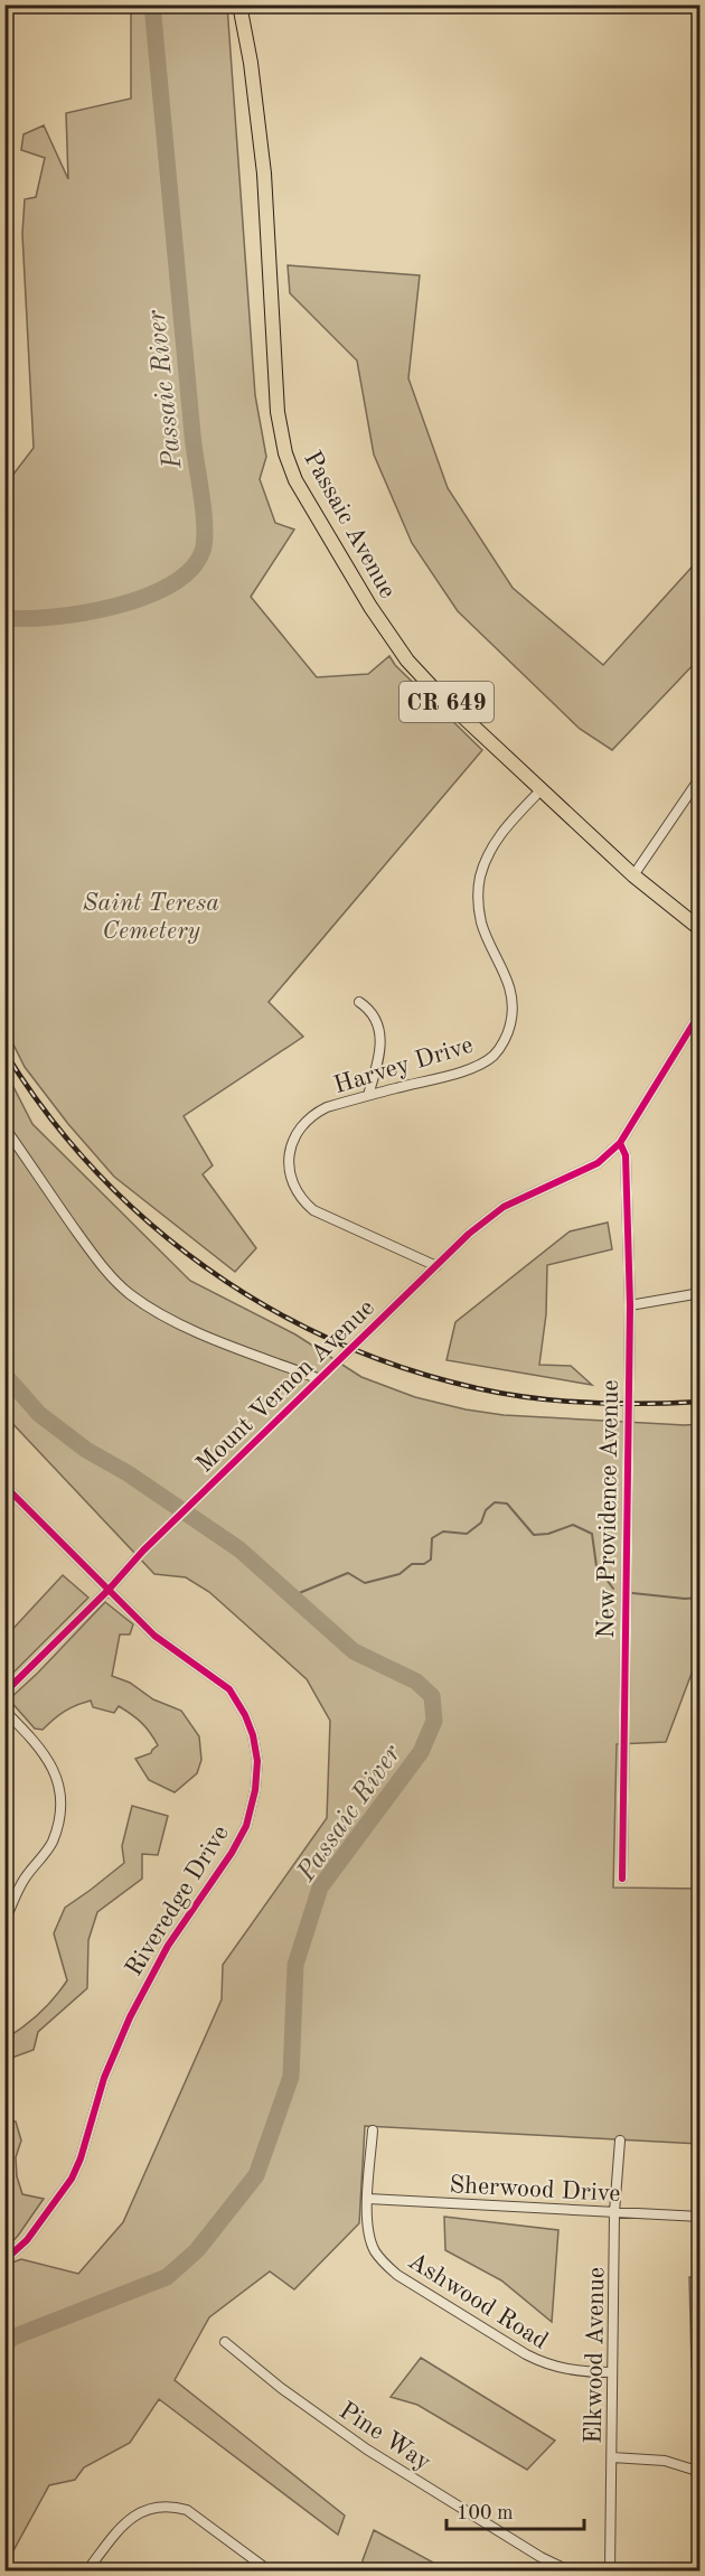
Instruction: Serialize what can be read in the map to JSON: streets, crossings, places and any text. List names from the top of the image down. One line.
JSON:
{"streets":{"main road":["Passaic Avenue","CR 649"],"street":["Harvey Drive","Mount Vernon Avenue","New Providence Avenue","Riveredge Drive","Sherwood Drive","Ashwood Road","Elkwood Avenue","Pine Way"]},"crossings":[["Passaic Avenue","Harvey Drive"],["Harvey Drive","Mount Vernon Avenue"],["Mount Vernon Avenue","New Providence Avenue"],["Mount Vernon Avenue","Riveredge Drive"],["Sherwood Drive","Ashwood Road"],["Sherwood Drive","Elkwood Avenue"],["Ashwood Road","Elkwood Avenue"]],"water":["Passaic River"],"parks":["Saint Teresa Cemetery"],"scale_bar":"100 m"}
